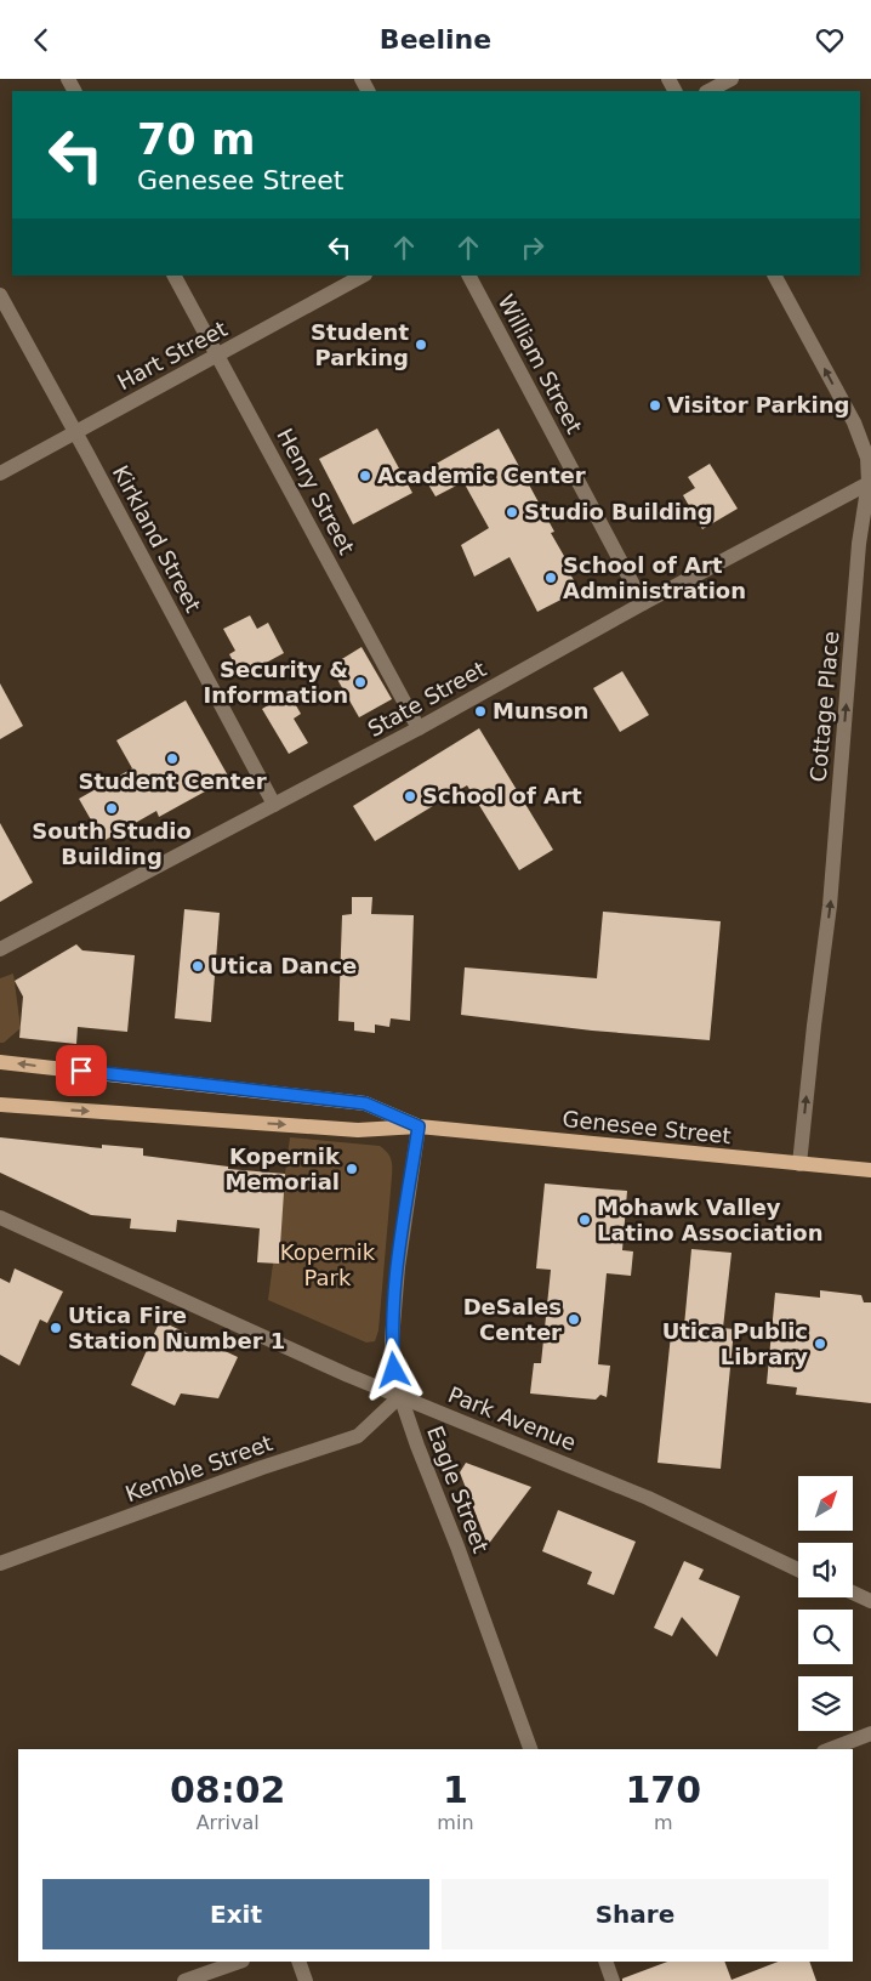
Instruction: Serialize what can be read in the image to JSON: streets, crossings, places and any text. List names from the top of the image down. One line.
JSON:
{"streets":{"main road":["Genesee Street"],"street":["Hart Street","William Street","Henry Street","Kirkland Street","State Street","Cottage Place","Park Avenue","Kemble Street","Eagle Street"]},"crossings":[["Hart Street","Henry Street"],["Hart Street","Kirkland Street"],["William Street","State Street"],["Henry Street","State Street"],["Kirkland Street","State Street"],["State Street","Cottage Place"],["Cottage Place","Genesee Street"],["Genesee Street","Eagle Street"],["Park Avenue","Kemble Street"],["Park Avenue","Eagle Street"],["Kemble Street","Eagle Street"]],"one_way":["Cottage Place"],"parks":["Kopernik Park"],"places":["Student Parking","Visitor Parking","Academic Center","Studio Building","School of Art Administration","Security & Information","Munson","Student Center","School of Art","South Studio Building","Utica Dance","Kopernik Memorial","Mohawk Valley Latino Association","DeSales Center","Utica Fire Station Number 1","Utica Public Library"],"north":"top right","page":{"header":"Beeline","turn":["70 m","Genesee Street"],"eta":["08:02","Arrival","1","min","170","m"],"buttons":["Exit","Share"]}}
